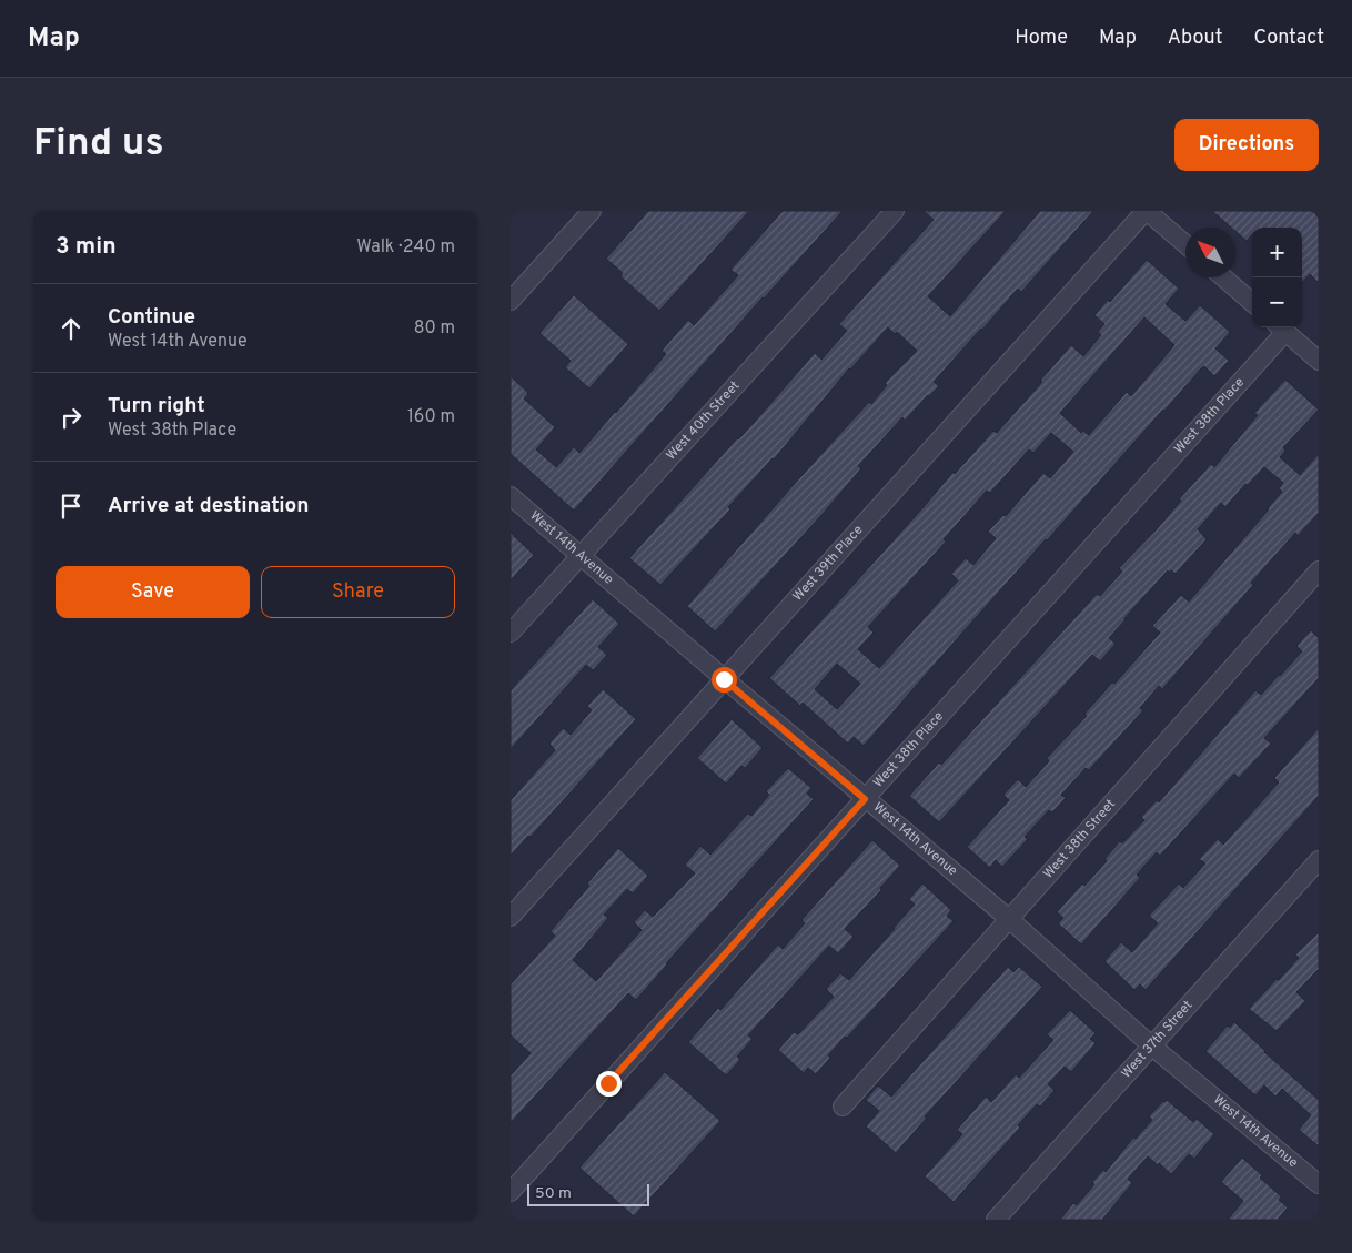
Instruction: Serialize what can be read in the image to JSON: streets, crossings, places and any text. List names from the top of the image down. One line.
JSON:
{"streets":{"street":["West 38th Place","West 40th Street","West 14th Avenue","West 39th Place","West 38th Street","West 37th Street"]},"crossings":[["West 38th Place","West 14th Avenue"],["West 40th Street","West 14th Avenue"],["West 14th Avenue","West 39th Place"],["West 14th Avenue","West 38th Street"],["West 14th Avenue","West 37th Street"]],"scale_bar":"50 m","north":"top left","page":{"header":"Map","nav":["Home","Map","About","Contact"],"buttons":["Directions",["Save","Share"]],"title":"Find us","heading":["3 min","Walk · 240 m"],"map_buttons":["+","−"],"list":[["Continue","West 14th Avenue","80 m"],["Turn right","West 38th Place","160 m"],"Arrive at destination"],"scale":"50 m"}}
